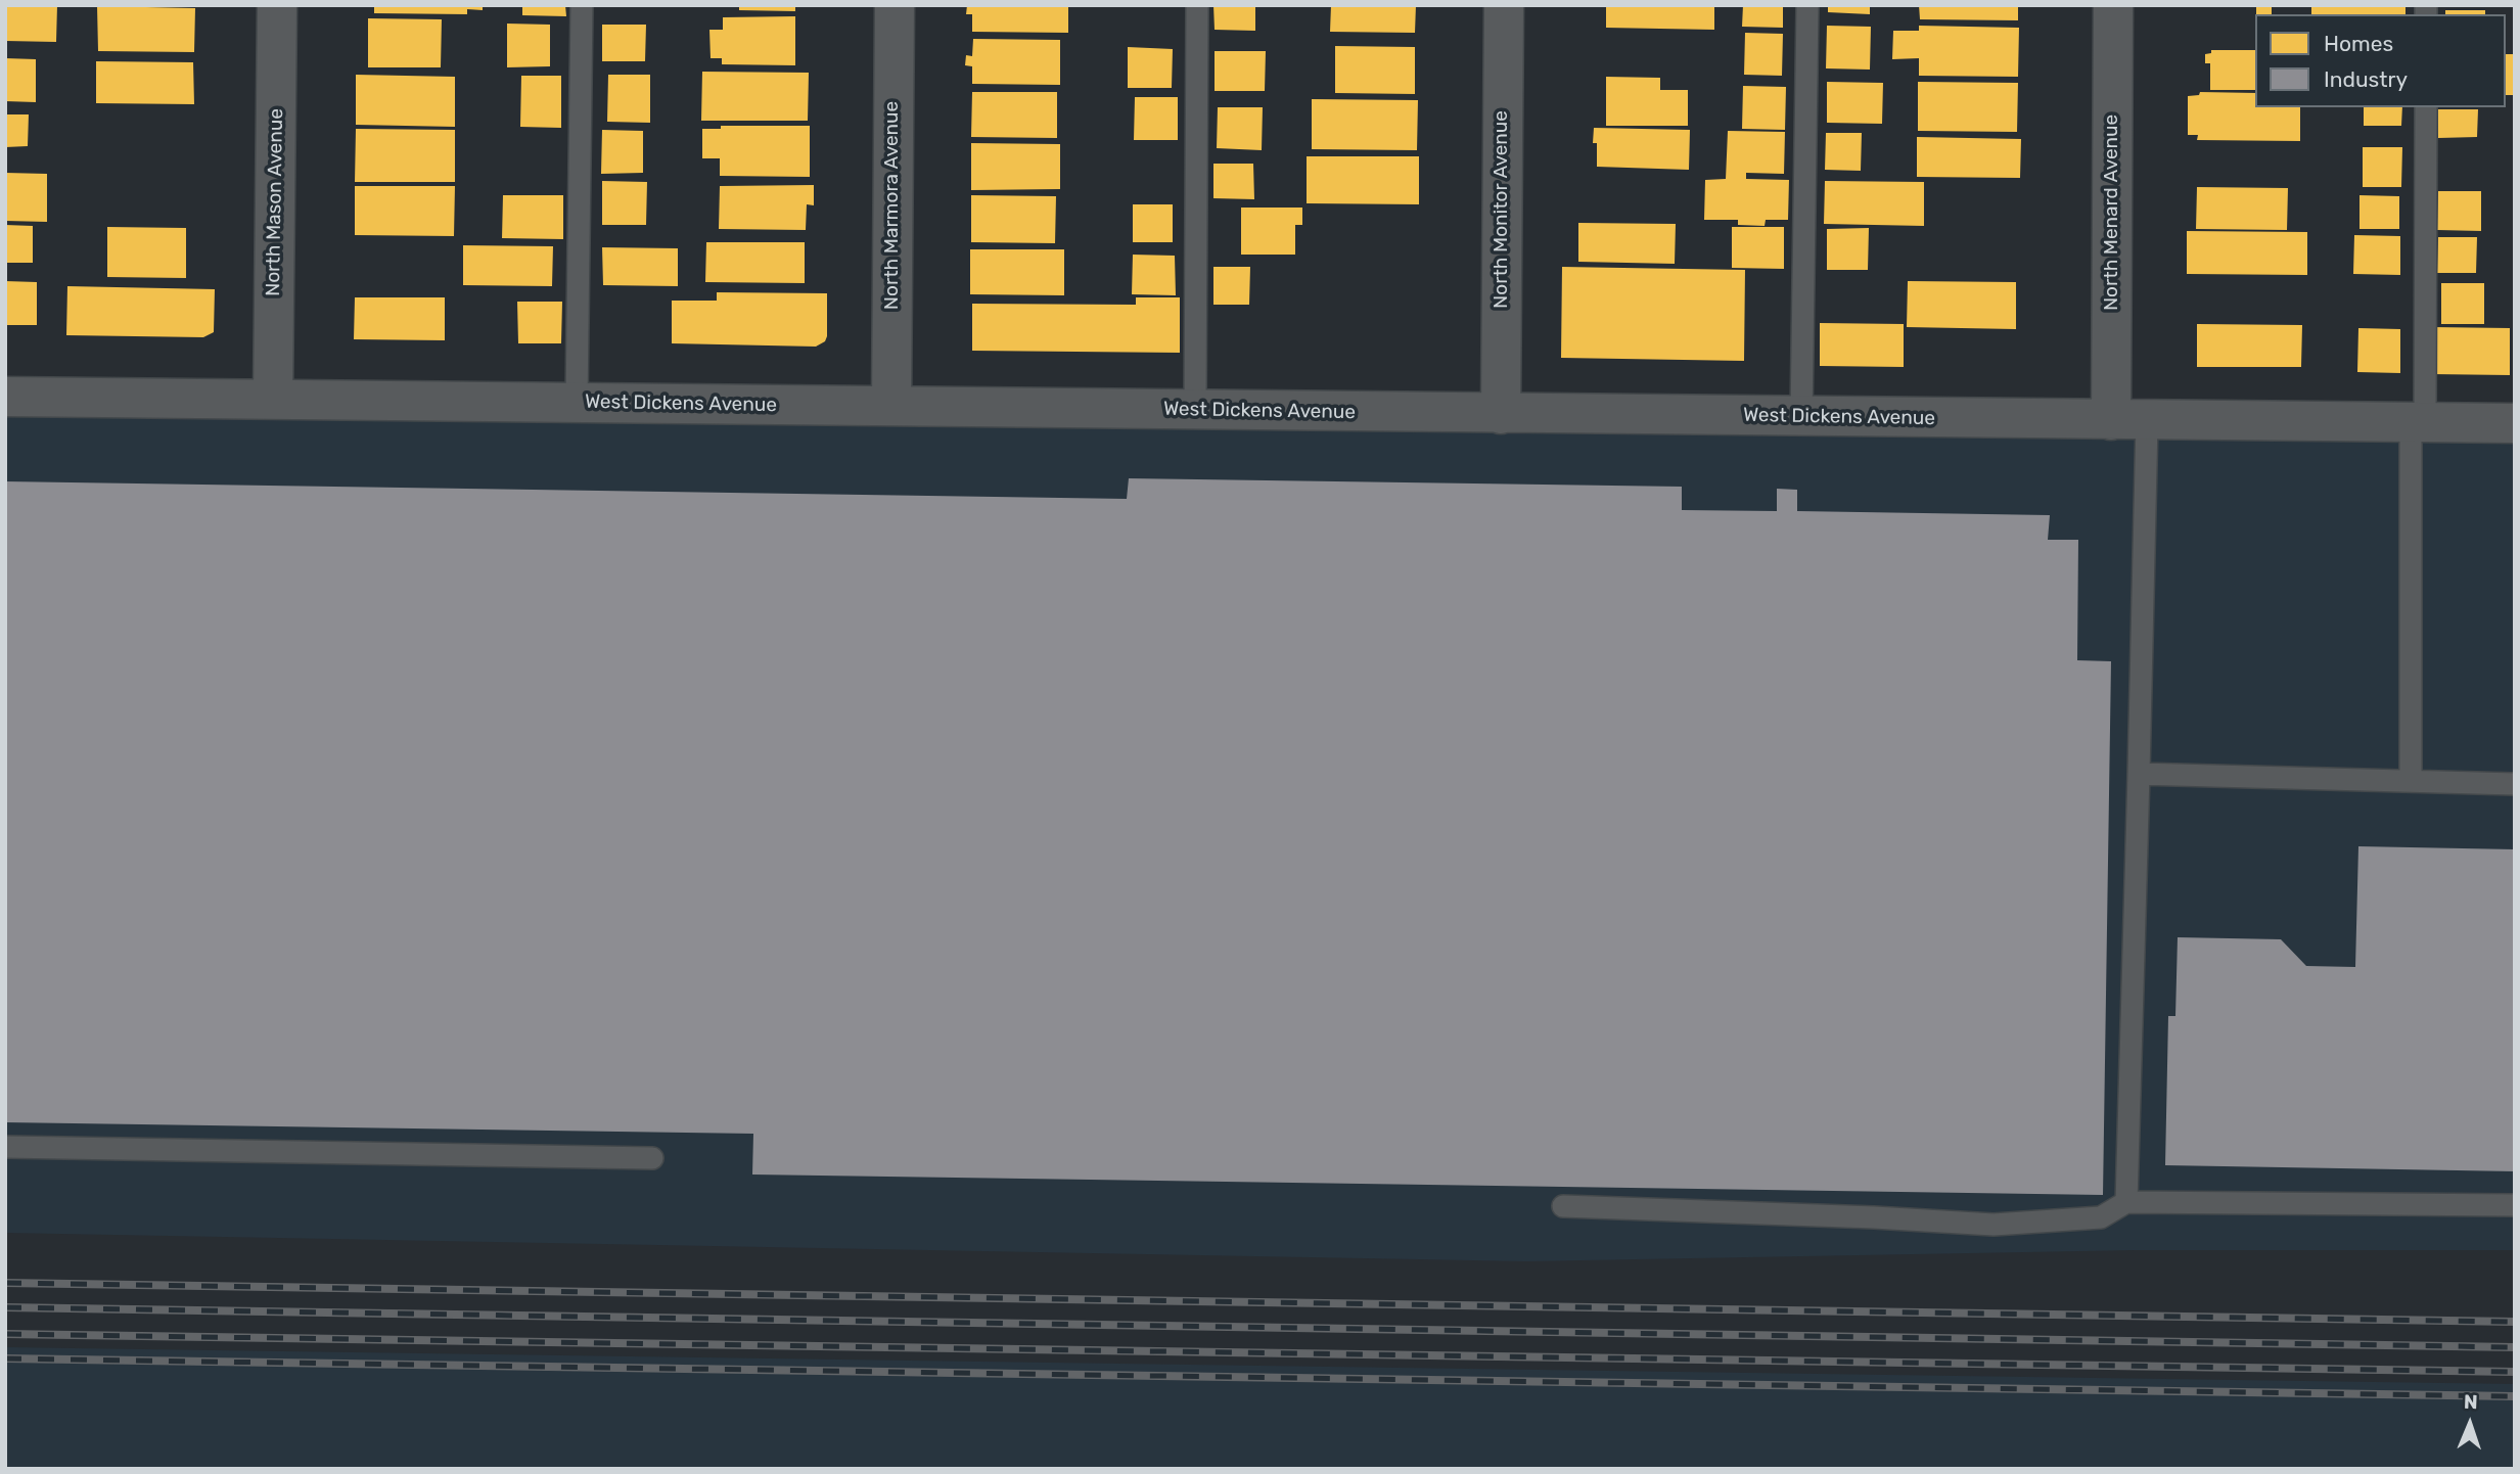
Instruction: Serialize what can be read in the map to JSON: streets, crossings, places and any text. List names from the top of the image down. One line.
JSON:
{"streets":{"street":["North Mason Avenue","North Marmora Avenue","North Monitor Avenue","North Menard Avenue","West Dickens Avenue"]},"crossings":[["North Mason Avenue","West Dickens Avenue"],["North Marmora Avenue","West Dickens Avenue"],["North Monitor Avenue","West Dickens Avenue"],["North Menard Avenue","West Dickens Avenue"]],"legend":["Homes","Industry"],"north":"top"}
